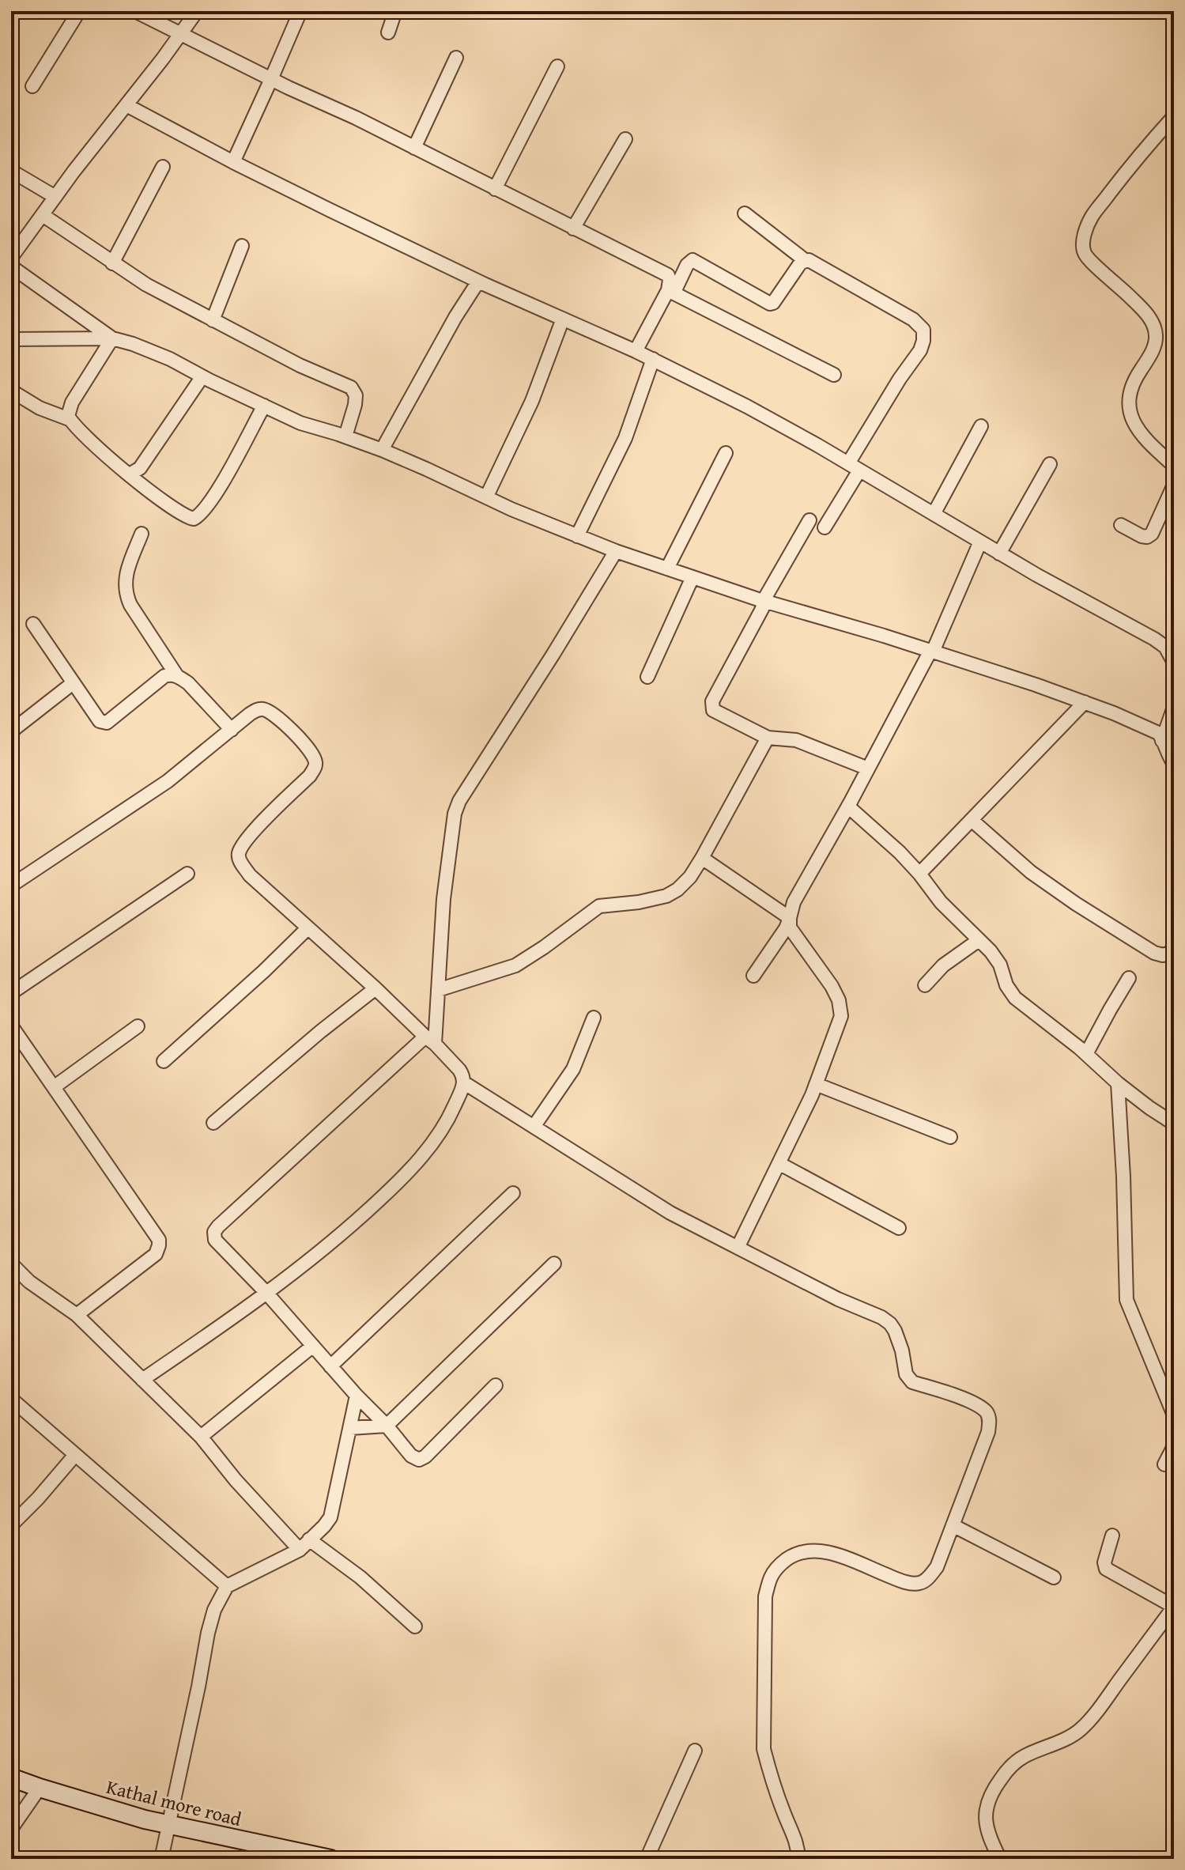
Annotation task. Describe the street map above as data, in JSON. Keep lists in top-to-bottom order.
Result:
{
  "streets": {
    "main road": ["Kathal more road"]
  }
}
